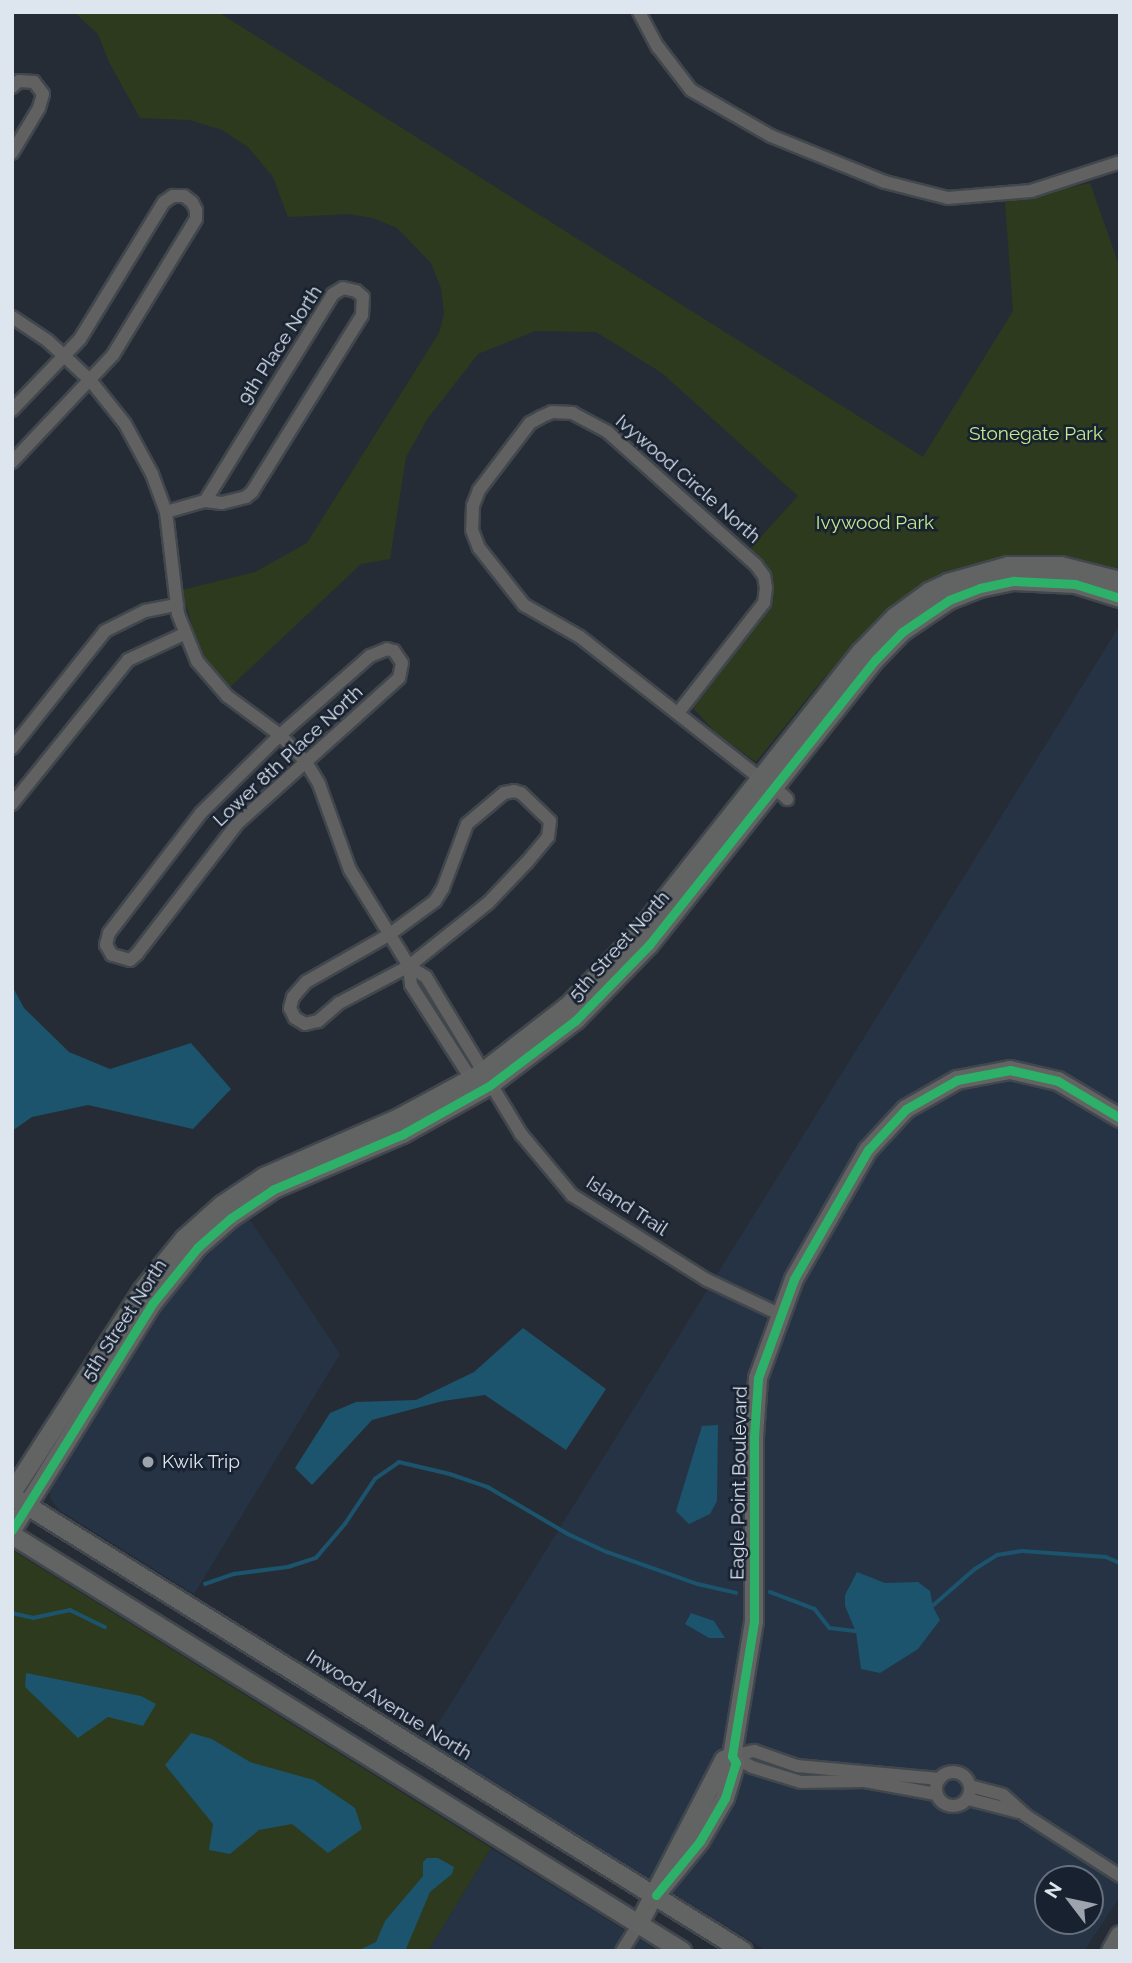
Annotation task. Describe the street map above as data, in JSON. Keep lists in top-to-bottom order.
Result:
{
  "streets": {
    "street": [
      "9th Place North",
      "Ivywood Circle North",
      "Lower 8th Place North",
      "5th Street North",
      "Island Trail",
      "Eagle Point Boulevard",
      "Inwood Avenue North"
    ]
  },
  "crossings": [
    ["9th Place North", "Island Trail"],
    ["Ivywood Circle North", "5th Street North"],
    ["Lower 8th Place North", "Island Trail"],
    ["5th Street North", "Island Trail"],
    ["5th Street North", "Inwood Avenue North"],
    ["Island Trail", "Eagle Point Boulevard"],
    ["Eagle Point Boulevard", "Inwood Avenue North"]
  ],
  "parks": ["Stonegate Park", "Ivywood Park"],
  "places": ["Kwik Trip"],
  "north": "top left"
}
